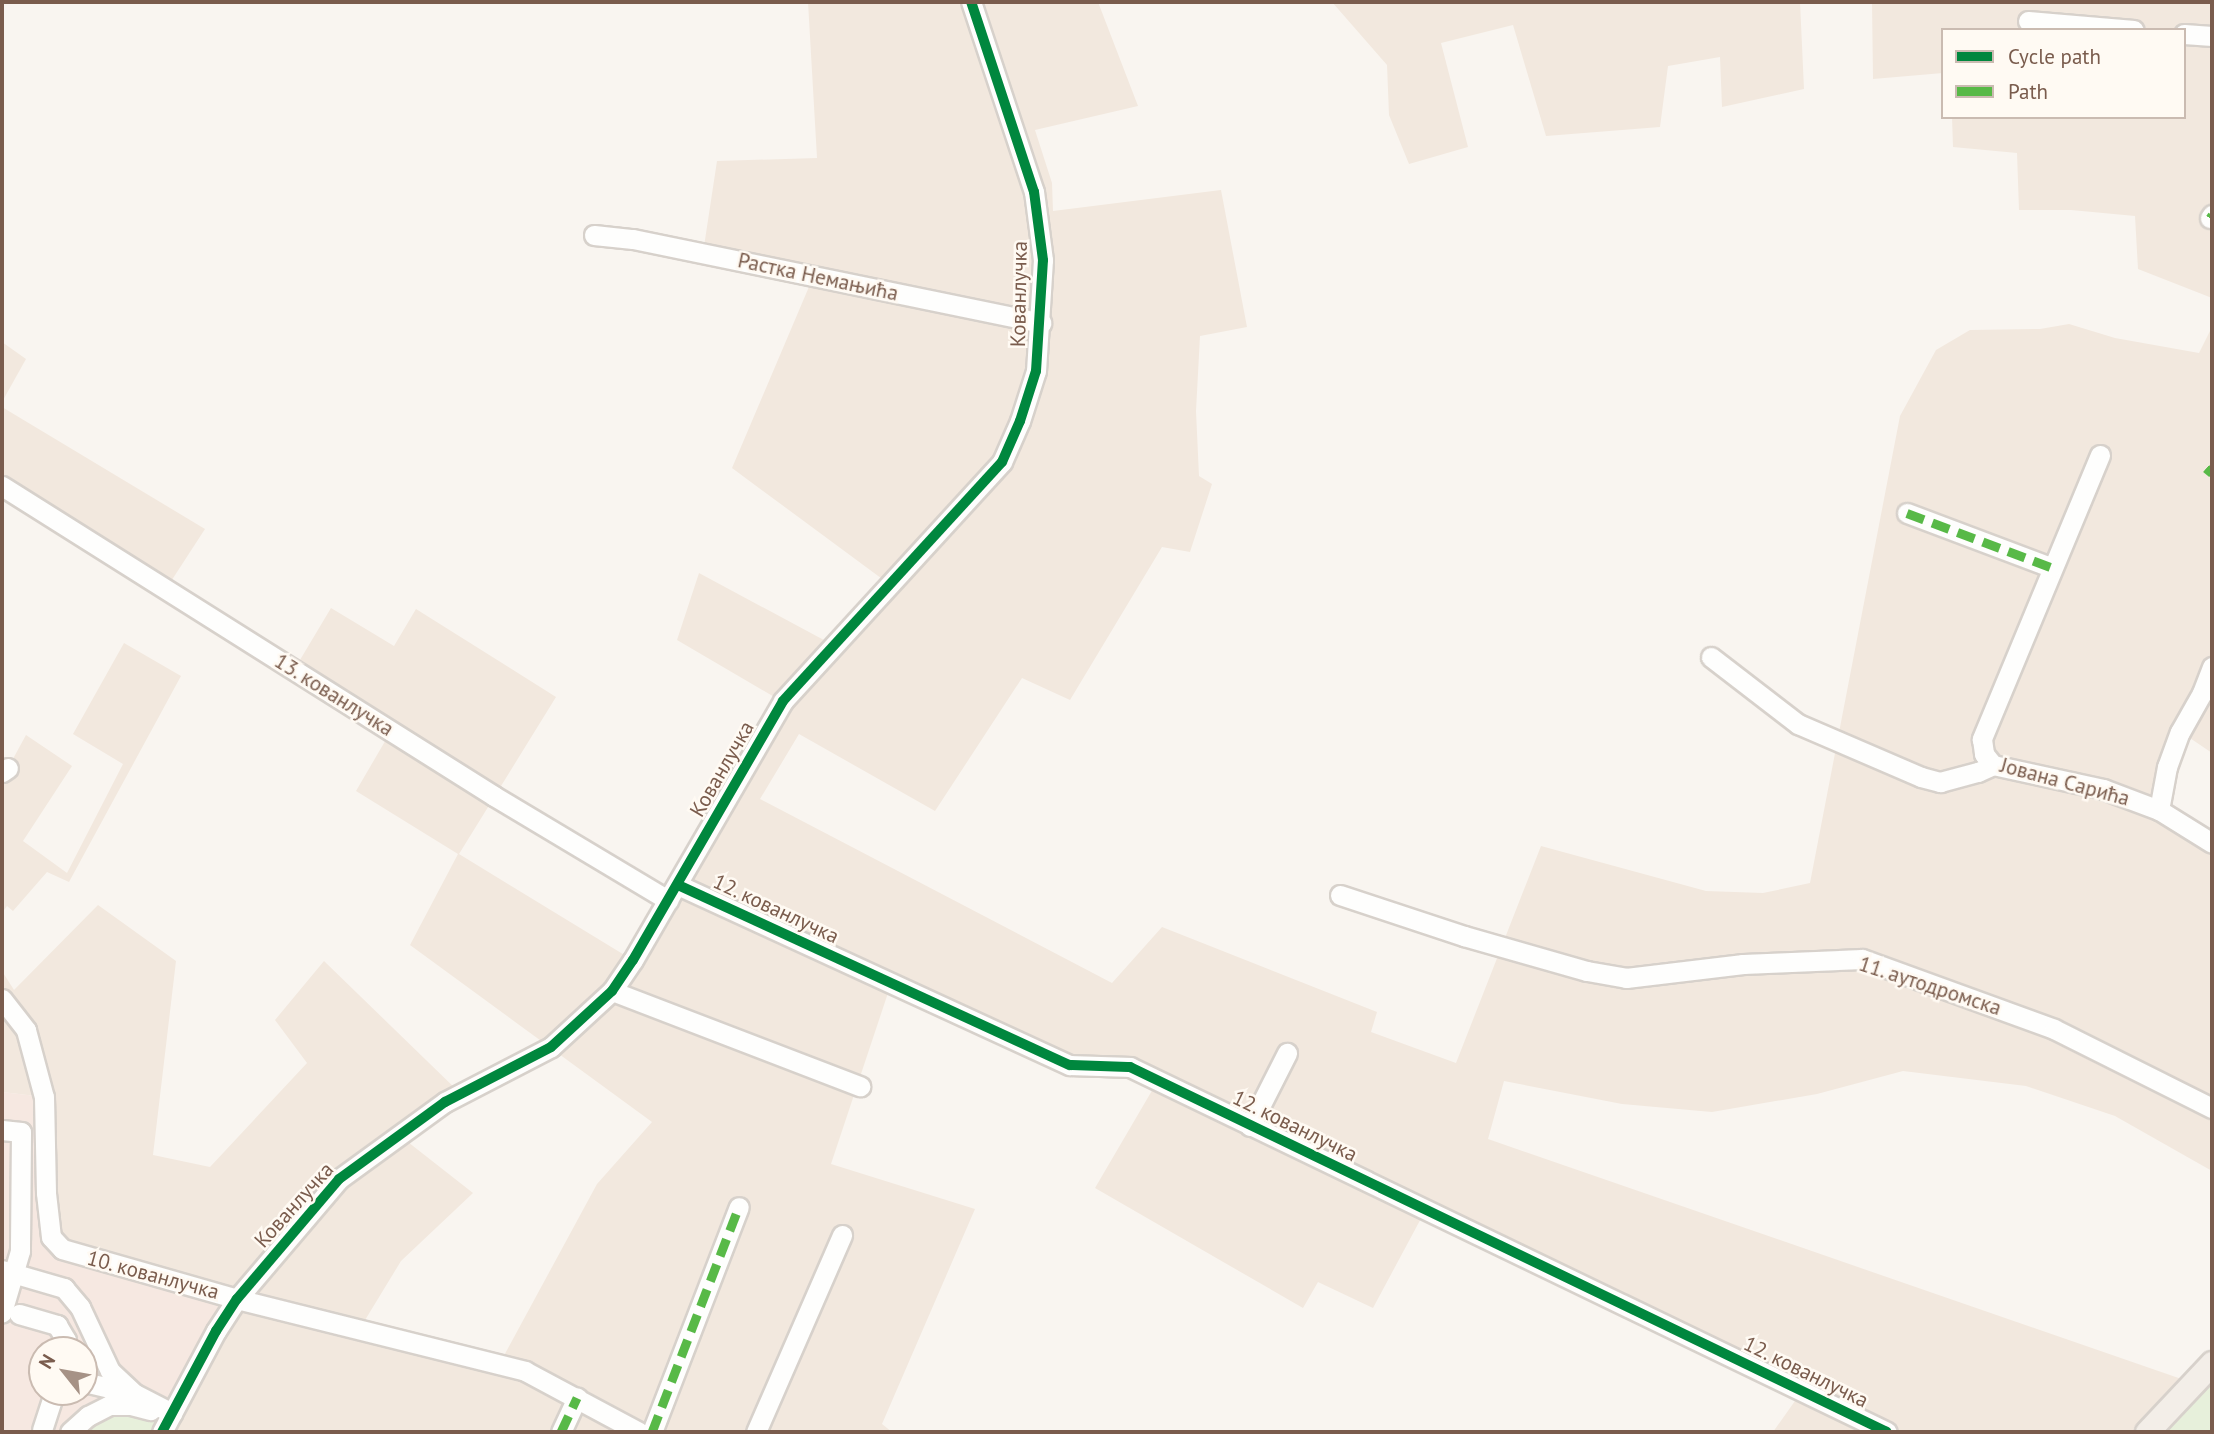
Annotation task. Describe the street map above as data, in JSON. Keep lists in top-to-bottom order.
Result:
{
  "streets": {
    "street": [
      "Растка Немањића",
      "Кованлучка",
      "13. кованлучка",
      "Јована Сарића",
      "12. кованлучка",
      "11. аутодромска",
      "10. кованлучка"
    ]
  },
  "crossings": [
    ["Растка Немањића", "Кованлучка"],
    ["Кованлучка", "13. кованлучка"],
    ["Кованлучка", "12. кованлучка"],
    ["Кованлучка", "10. кованлучка"],
    ["13. кованлучка", "12. кованлучка"]
  ],
  "legend": ["Cycle path", "Path"],
  "north": "top left"
}
